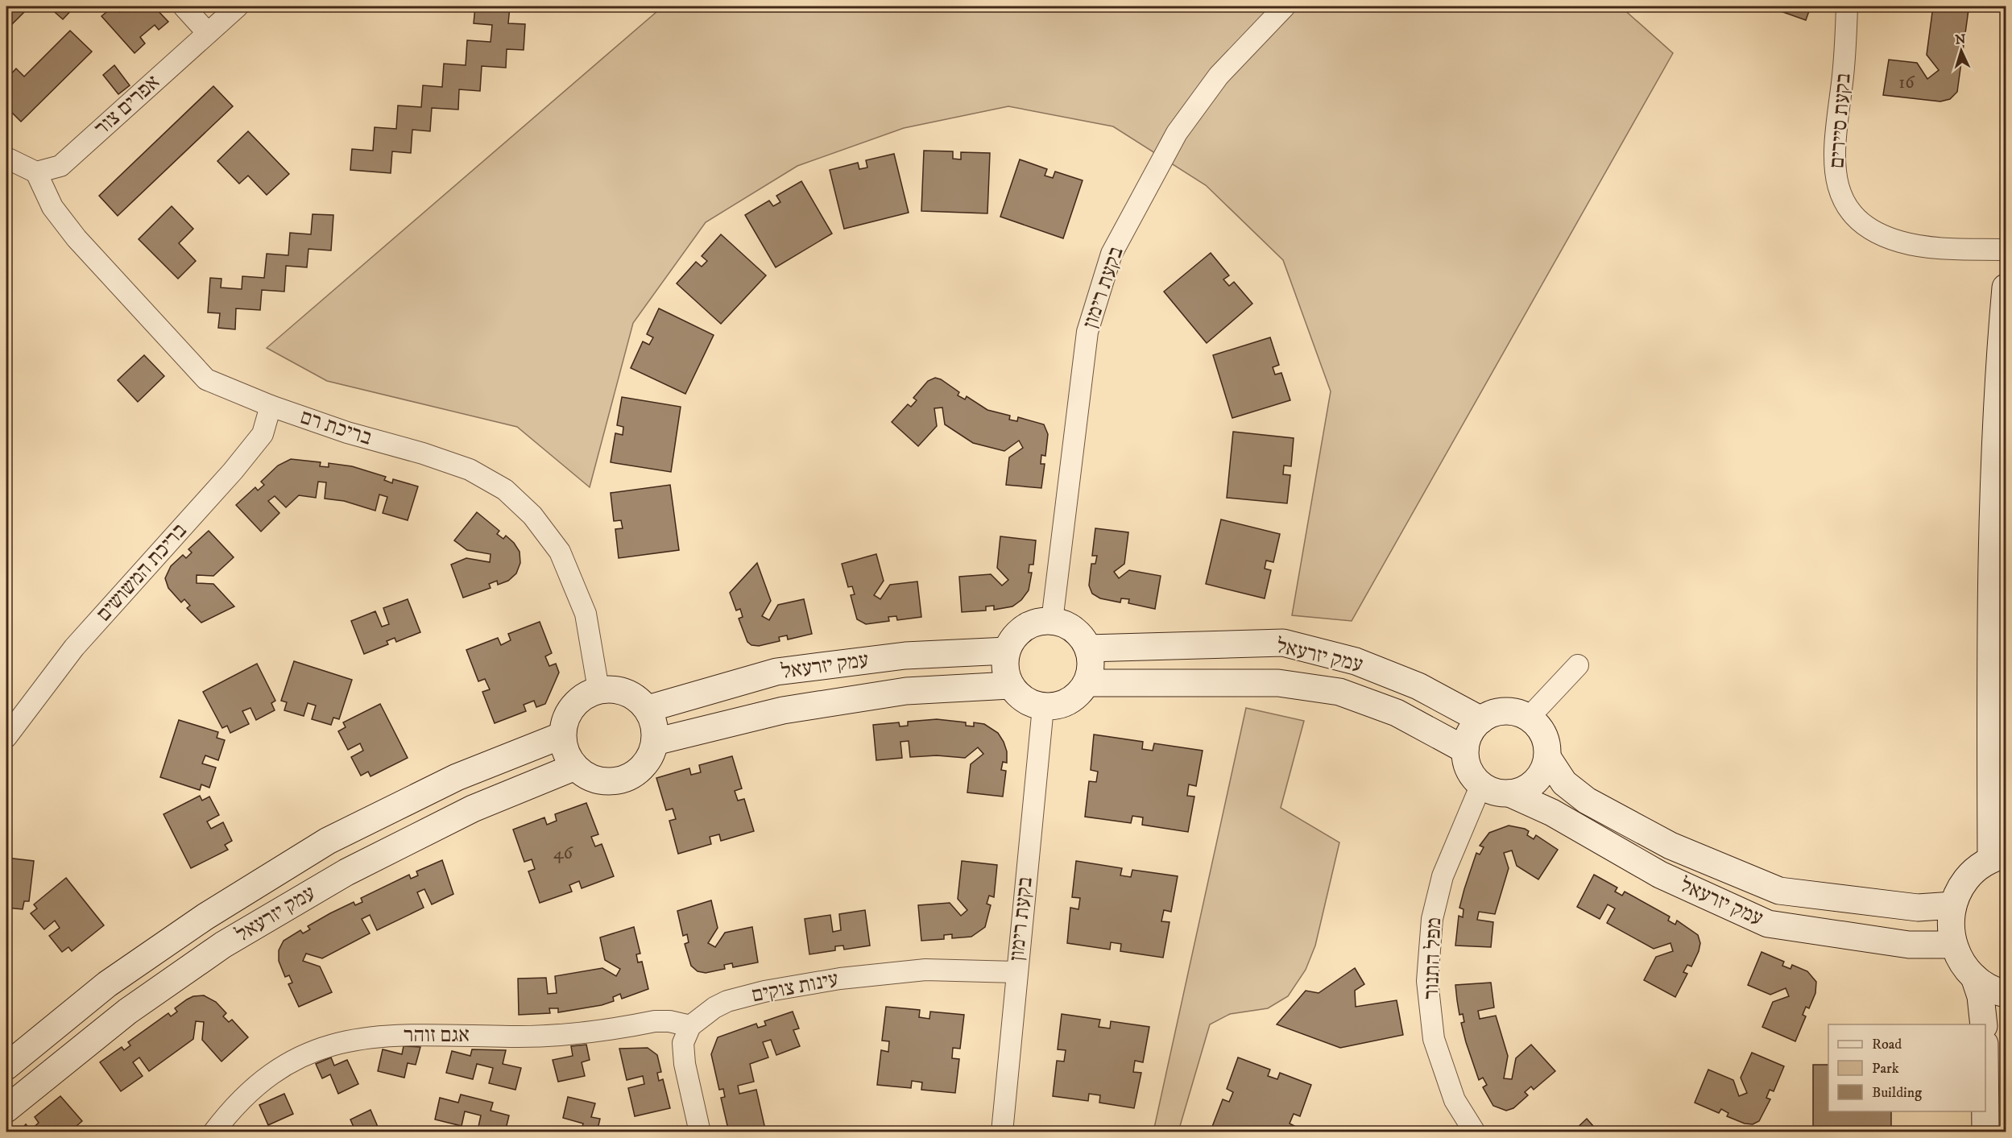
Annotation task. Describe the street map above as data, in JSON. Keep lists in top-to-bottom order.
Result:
{
  "streets": {
    "main road": ["עמק יזרעאל"],
    "street": [
      "אפרים צור",
      "בקעת סיירים",
      "בקעת רימון",
      "בריכת רם",
      "בריכת המשושים",
      "מפל התנור",
      "עינות צוקים",
      "אגם זוהר"
    ]
  },
  "crossings": [
    ["אפרים צור", "בריכת רם"],
    ["בקעת רימון", "עמק יזרעאל"],
    ["בקעת רימון", "עינות צוקים"],
    ["בריכת רם", "בריכת המשושים"],
    ["בריכת רם", "עמק יזרעאל"],
    ["עמק יזרעאל", "מפל התנור"],
    ["עינות צוקים", "אגם זוהר"]
  ],
  "house_numbers": ["16", "46"],
  "legend": ["Road", "Park", "Building"],
  "north": "top"
}
